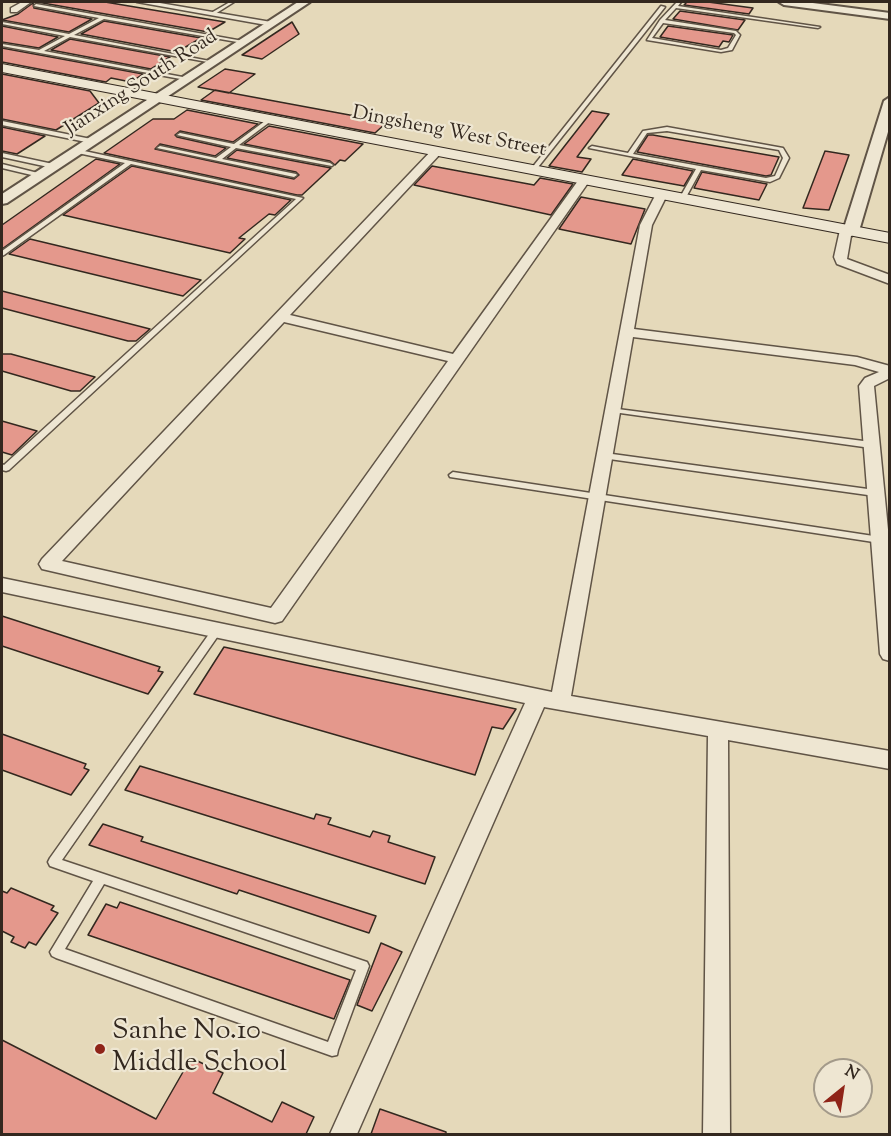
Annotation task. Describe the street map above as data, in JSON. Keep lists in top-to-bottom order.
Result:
{
  "streets": {
    "main road": ["Dingsheng West Street"],
    "street": ["Jianxing South Road"]
  },
  "crossings": [
    ["Jianxing South Road", "Dingsheng West Street"]
  ],
  "places": ["Sanhe No.10 Middle School"],
  "north": "top right"
}
